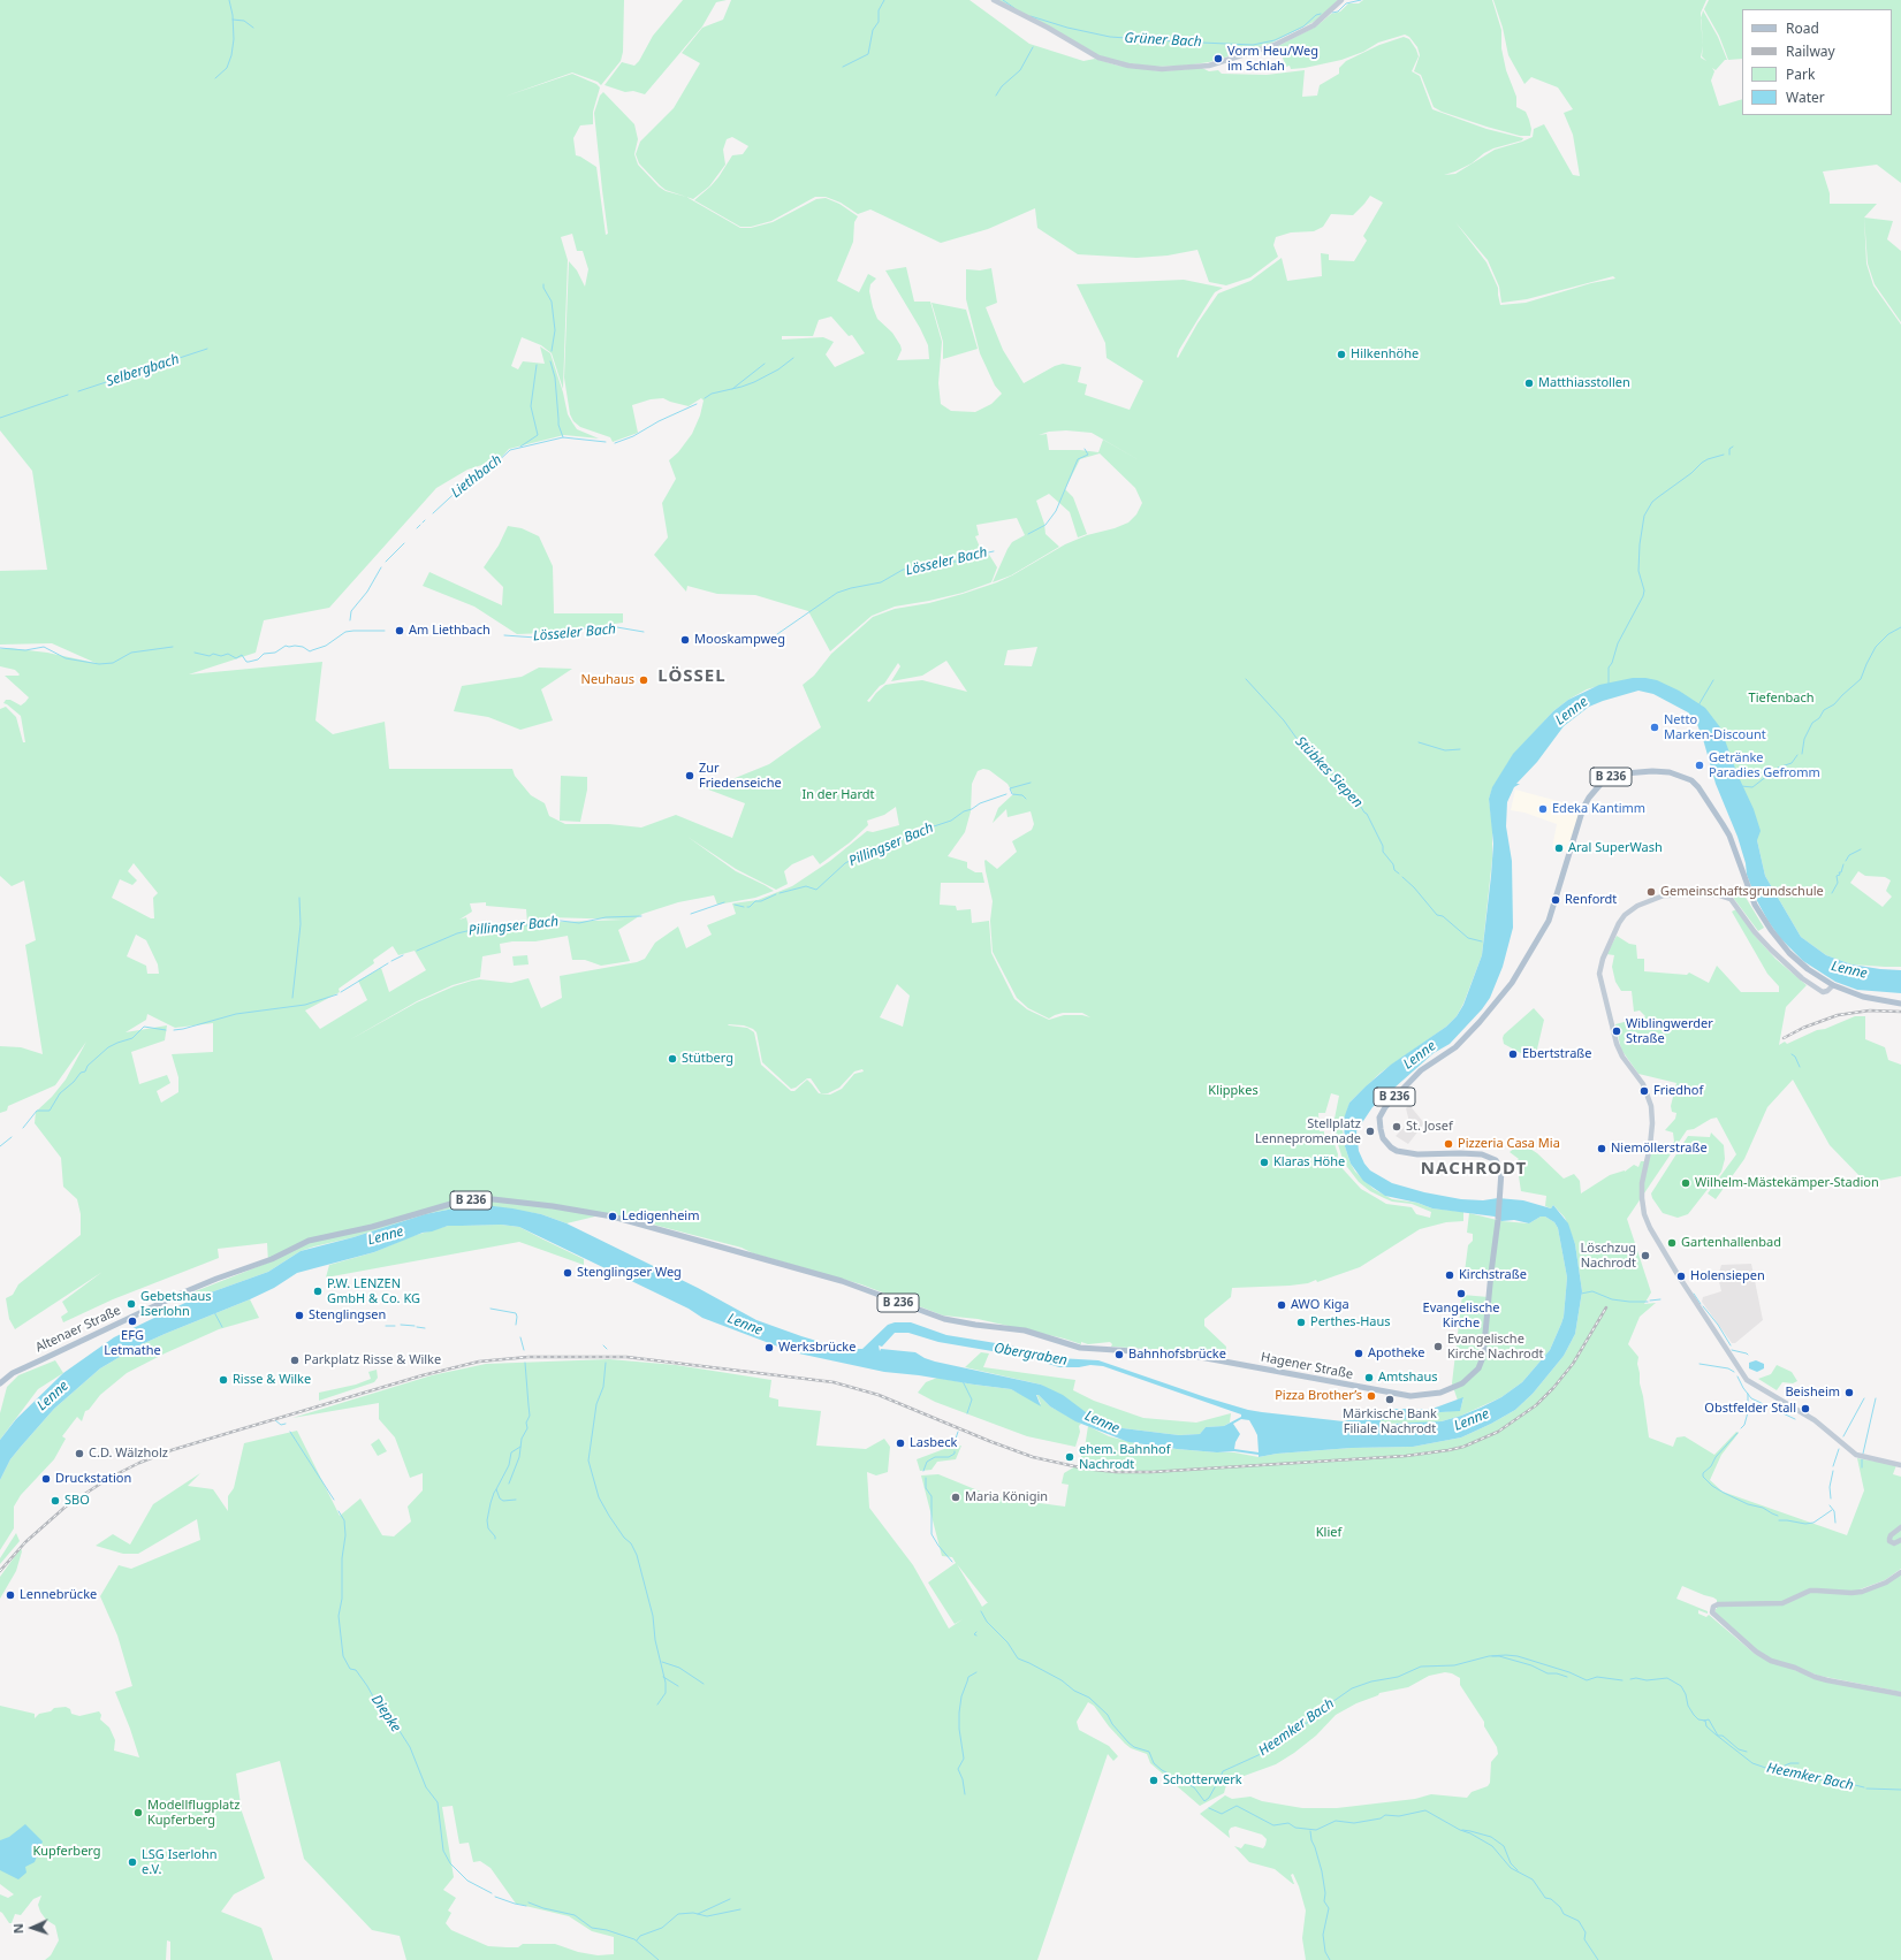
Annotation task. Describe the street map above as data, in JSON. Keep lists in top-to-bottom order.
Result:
{
  "streets": {
    "main road": ["B 236", "Altenaer Straße", "Hagener Straße"]
  },
  "crossings": [
    ["B 236", "Hagener Straße"],
    ["Altenaer Straße", "Hagener Straße"]
  ],
  "districts": ["LÖSSEL", "NACHRODT"],
  "water": [
    "Grüner Bach",
    "Selbergbach",
    "Liethbach",
    "Lösseler Bach",
    "Lenne",
    "Stübkes Siepen",
    "Pillingser Bach",
    "Obergraben",
    "Diepke",
    "Heemker Bach"
  ],
  "parks": [
    "Tiefenbach",
    "In der Hardt",
    "Klippkes",
    "Klief",
    "Kupferberg"
  ],
  "places": [
    "Vorm Heu/Weg im Schlah",
    "Hilkenhöhe",
    "Matthiasstollen",
    "Am Liethbach",
    "Mooskampweg",
    "Neuhaus",
    "Netto Marken-Discount",
    "Getränke Paradies Gefromm",
    "Zur Friedenseiche",
    "Edeka Kantimm",
    "Aral SuperWash",
    "Gemeinschaftsgrundschule",
    "Renfordt",
    "Wiblingwerder Straße",
    "Ebertstraße",
    "Stütberg",
    "Friedhof",
    "St. Josef",
    "Stellplatz Lennepromenade",
    "Pizzeria Casa Mia",
    "Niemöllerstraße",
    "Klaras Höhe",
    "Wilhelm-Mästekämper-Stadion",
    "Ledigenheim",
    "Gartenhallenbad",
    "Löschzug Nachrodt",
    "Stenglingser Weg",
    "Kirchstraße",
    "Holensiepen",
    "P.W. LENZEN GmbH & Co. KG",
    "Evangelische Kirche",
    "Gebetshaus Iserlohn",
    "AWO Kiga",
    "Stenglingsen",
    "EFG Letmathe",
    "Perthes-Haus",
    "Evangelische Kirche Nachrodt",
    "Werksbrücke",
    "Apotheke",
    "Bahnhofsbrücke",
    "Parkplatz Risse & Wilke",
    "Amtshaus",
    "Risse & Wilke",
    "Beisheim",
    "Pizza Brother’s",
    "Märkische Bank Filiale Nachrodt",
    "Obstfelder Stall",
    "Lasbeck",
    "C.D. Wälzholz",
    "ehem. Bahnhof Nachrodt",
    "Druckstation",
    "Maria Königin",
    "SBO",
    "Lennebrücke",
    "Schotterwerk",
    "Modellflugplatz Kupferberg",
    "LSG Iserlohn e.V."
  ],
  "legend": [
    "Road",
    "Railway",
    "Park",
    "Water"
  ],
  "north": "left"
}
